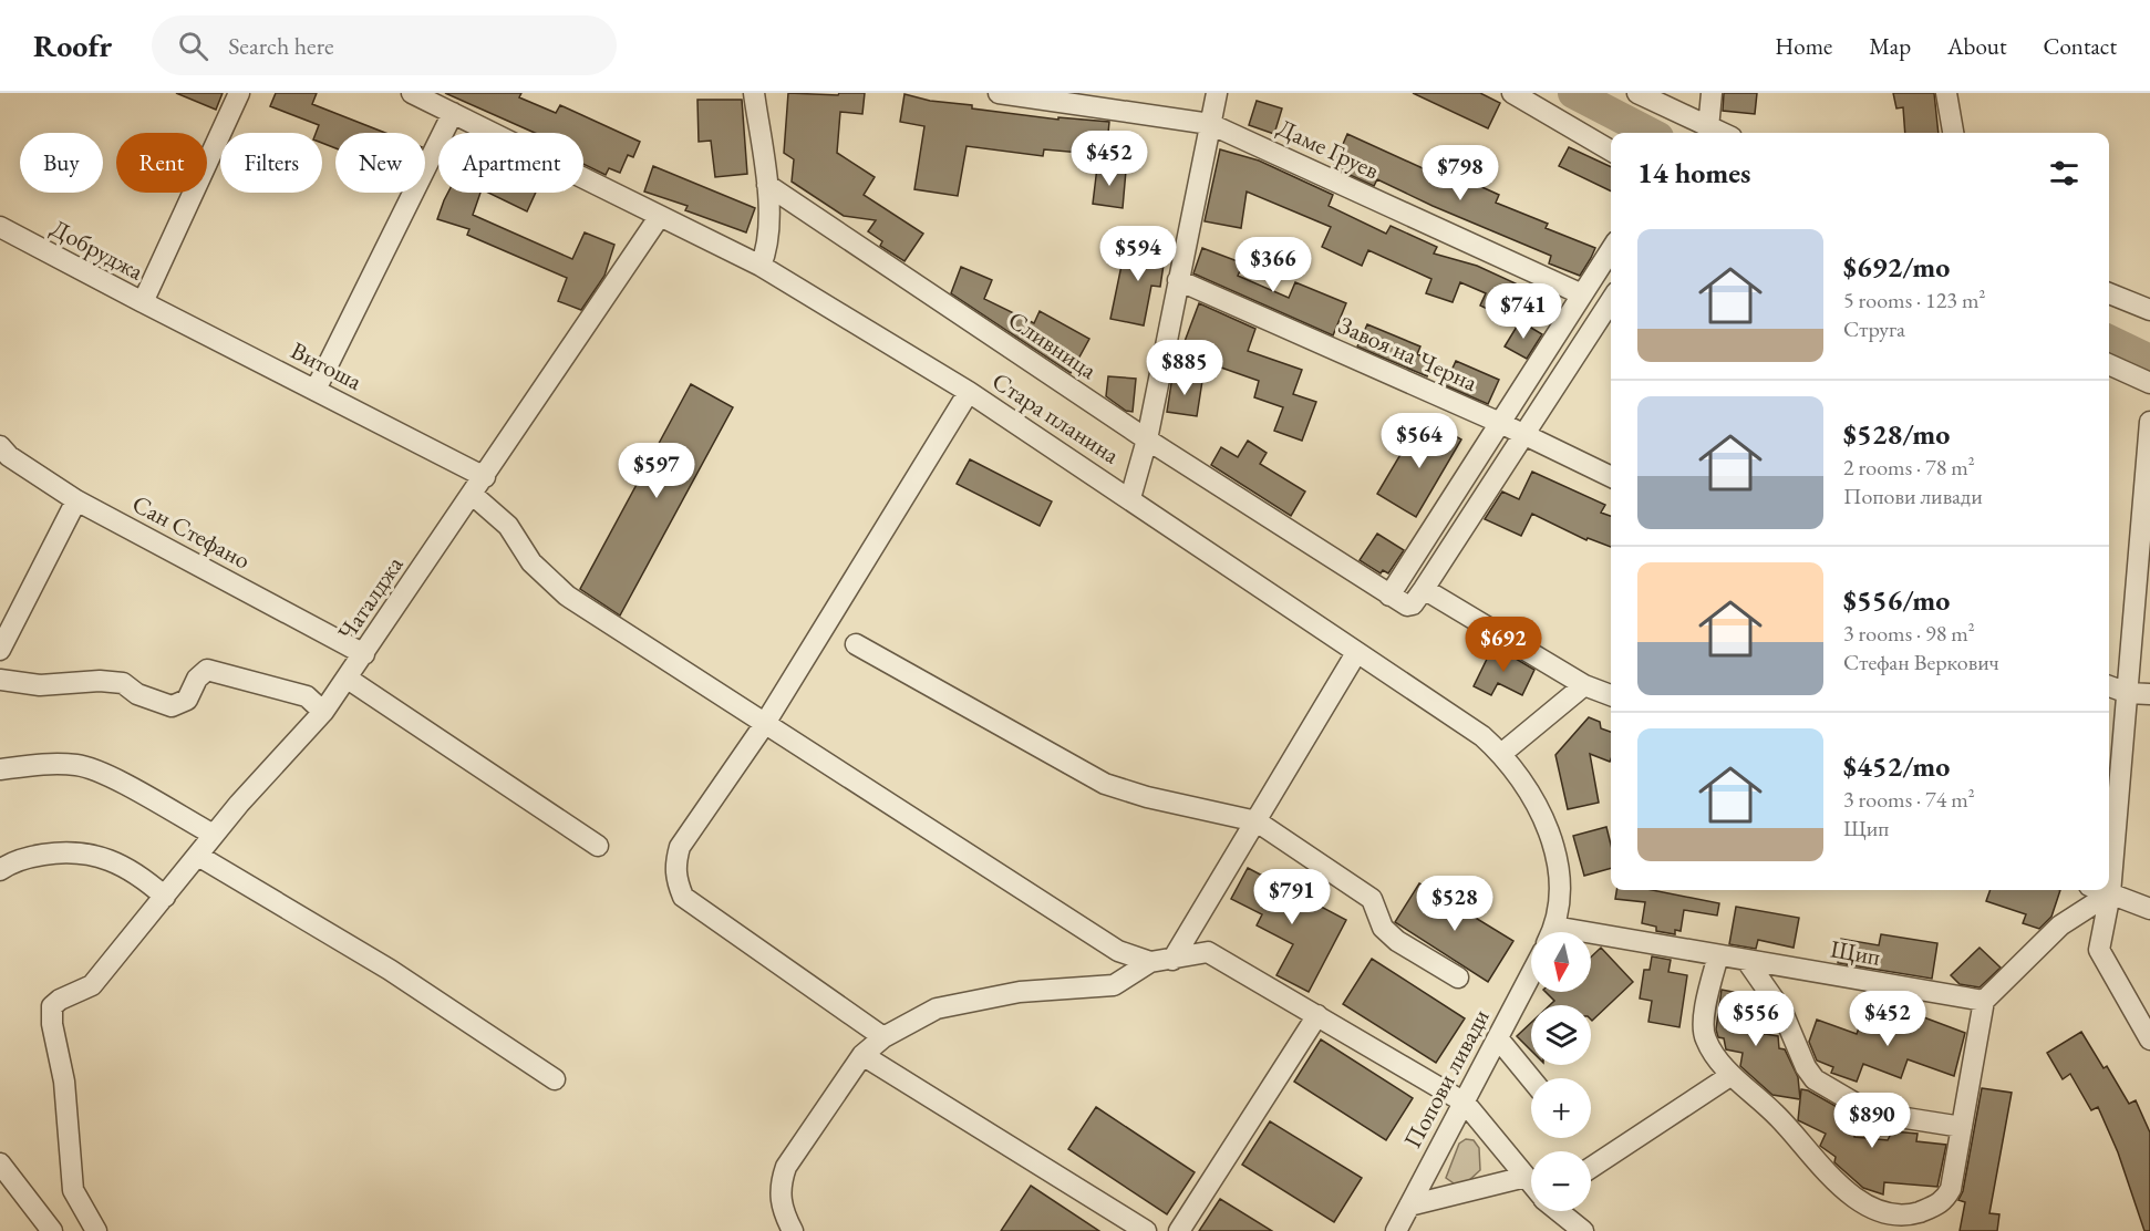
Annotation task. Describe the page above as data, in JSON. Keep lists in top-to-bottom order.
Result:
{
  "streets": {
    "street": [
      "Даме Груев",
      "Добруджа",
      "Сливница",
      "Завоя на Черна",
      "Витоша",
      "Стара планина",
      "Сан Стефано",
      "Чаталджа",
      "Щип",
      "Попови ливади"
    ]
  },
  "crossings": [
    ["Добруджа", "Витоша"],
    ["Витоша", "Чаталджа"],
    ["Стара планина", "Чаталджа"],
    ["Сан Стефано", "Чаталджа"]
  ],
  "north": "bottom",
  "page": {
    "header": "Roofr",
    "search": "Search here",
    "nav": [
      "Home",
      "Map",
      "About",
      "Contact"
    ],
    "price": [
      "$452",
      "$798",
      "$594",
      "$366",
      "$741",
      "$885",
      "$564",
      "$597",
      "$692",
      "$791",
      "$528",
      "$556",
      "$452",
      "$890"
    ],
    "chip": [
      "Buy",
      "Rent",
      "Filters",
      "New",
      "Apartment"
    ],
    "heading": "14 homes",
    "list": [
      {
        "name": "$692/mo",
        "note": "5 rooms · 123 m² · Струга"
      },
      {
        "name": "$528/mo",
        "note": "2 rooms · 78 m² · Попови ливади"
      },
      {
        "name": "$556/mo",
        "note": "3 rooms · 98 m² · Стефан Веркович"
      },
      {
        "name": "$452/mo",
        "note": "3 rooms · 74 m² · Щип"
      }
    ],
    "map_buttons": ["+", "−"]
  }
}
